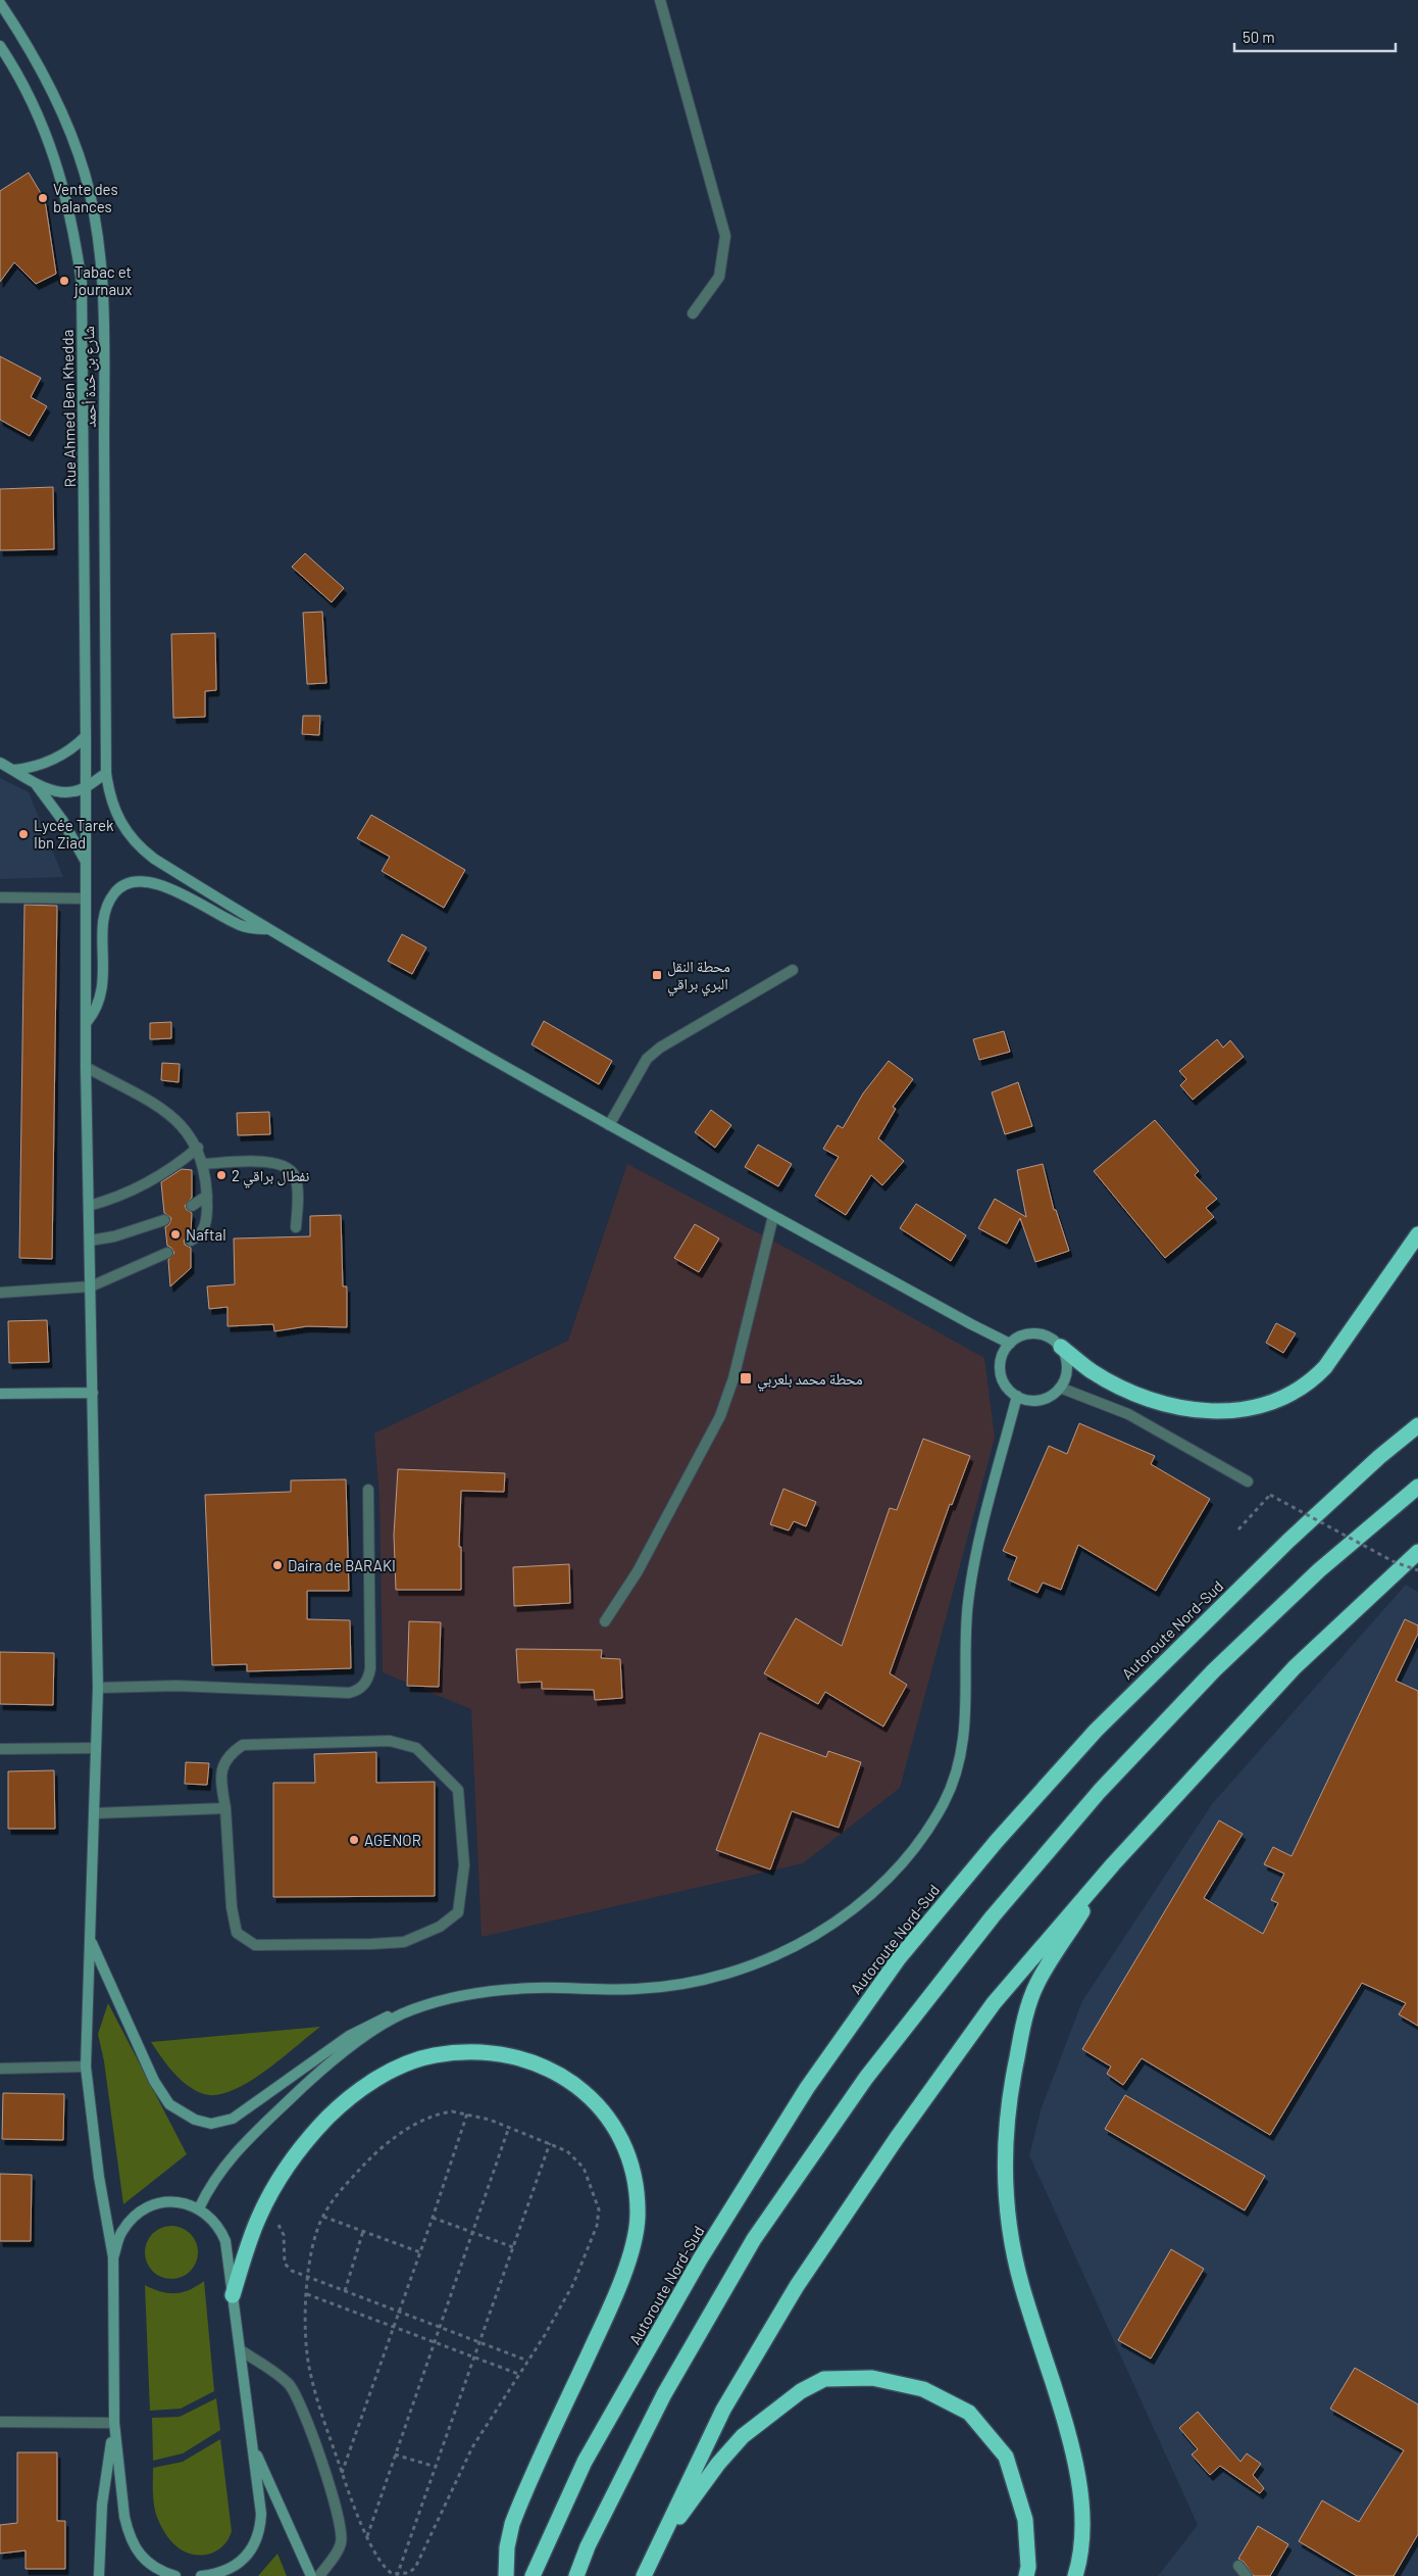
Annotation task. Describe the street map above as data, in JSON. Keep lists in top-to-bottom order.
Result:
{
  "streets": {
    "highway": ["Autoroute Nord-Sud"],
    "main road": ["شارع بن خدة أحمد", "Rue Ahmed Ben Khedda"]
  },
  "places": {
    "other": [
      "Vente des balances",
      "Tabac et journaux",
      "Lycée Tarek Ibn Ziad",
      "نفطال براقي 2",
      "Naftal",
      "Daira de BARAKI",
      "AGENOR"
    ],
    "transit": ["محطة النقل البري براقي", "محطة محمد بلعربي"]
  },
  "scale_bar": "50 m"
}
